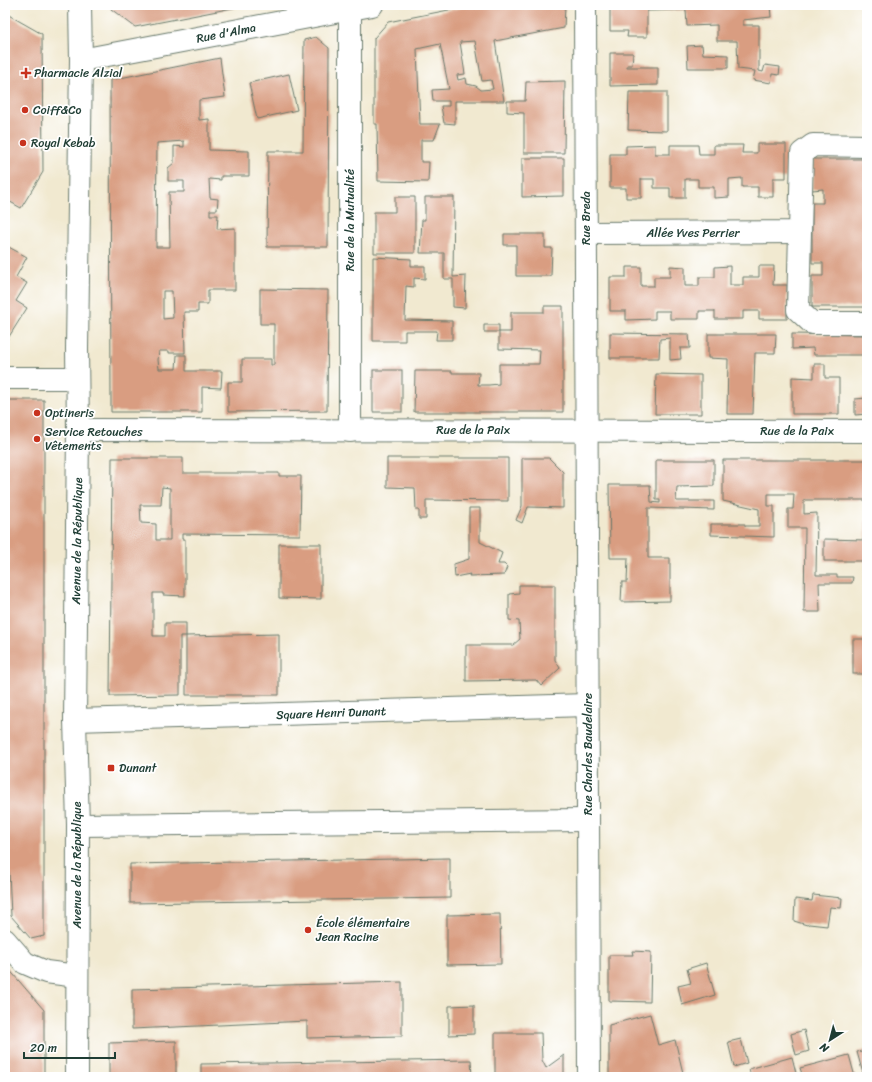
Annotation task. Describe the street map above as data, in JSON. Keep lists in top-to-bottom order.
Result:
{
  "streets": {
    "street": [
      "Rue d'Alma",
      "Rue Breda",
      "Rue de la Mutualité",
      "Allée Yves Perrier",
      "Rue de la Paix",
      "Avenue de la République",
      "Square Henri Dunant",
      "Rue Charles Baudelaire"
    ]
  },
  "crossings": [
    ["Rue d'Alma", "Rue de la Mutualité"],
    ["Rue d'Alma", "Avenue de la République"],
    ["Rue Breda", "Allée Yves Perrier"],
    ["Rue Breda", "Rue de la Paix"],
    ["Rue Breda", "Rue Charles Baudelaire"],
    ["Rue de la Mutualité", "Rue de la Paix"],
    ["Rue de la Paix", "Avenue de la République"],
    ["Rue de la Paix", "Rue Charles Baudelaire"],
    ["Avenue de la République", "Square Henri Dunant"],
    ["Square Henri Dunant", "Rue Charles Baudelaire"]
  ],
  "places": {
    "health": ["Pharmacie Alzial"],
    "other": [
      "Coiff&Co",
      "Royal Kebab",
      "Optineris",
      "Service Retouches Vêtements",
      "École élémentaire Jean Racine"
    ],
    "transit": ["Dunant"]
  },
  "scale_bar": "20 m",
  "north": "bottom left"
}
